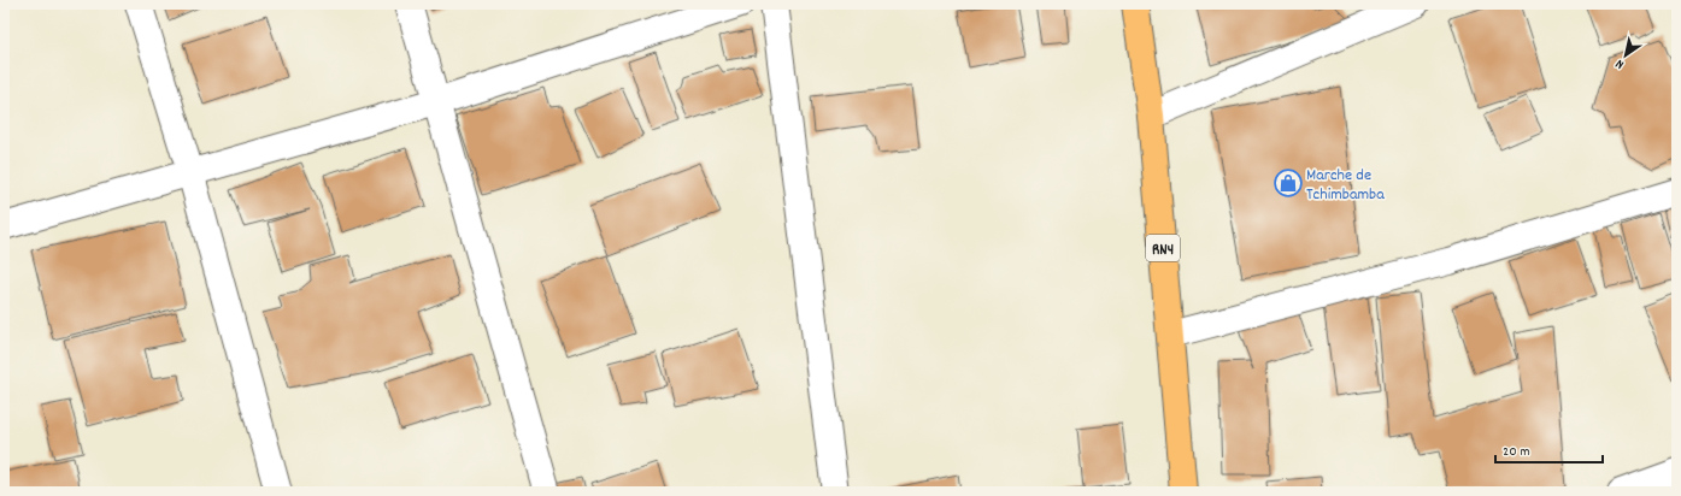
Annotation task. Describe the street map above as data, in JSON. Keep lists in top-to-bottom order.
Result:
{
  "streets": {
    "highway": ["RN4"]
  },
  "places": {
    "shop": ["Marche de Tchimbamba"]
  },
  "scale_bar": "20 m",
  "north": "bottom left"
}
